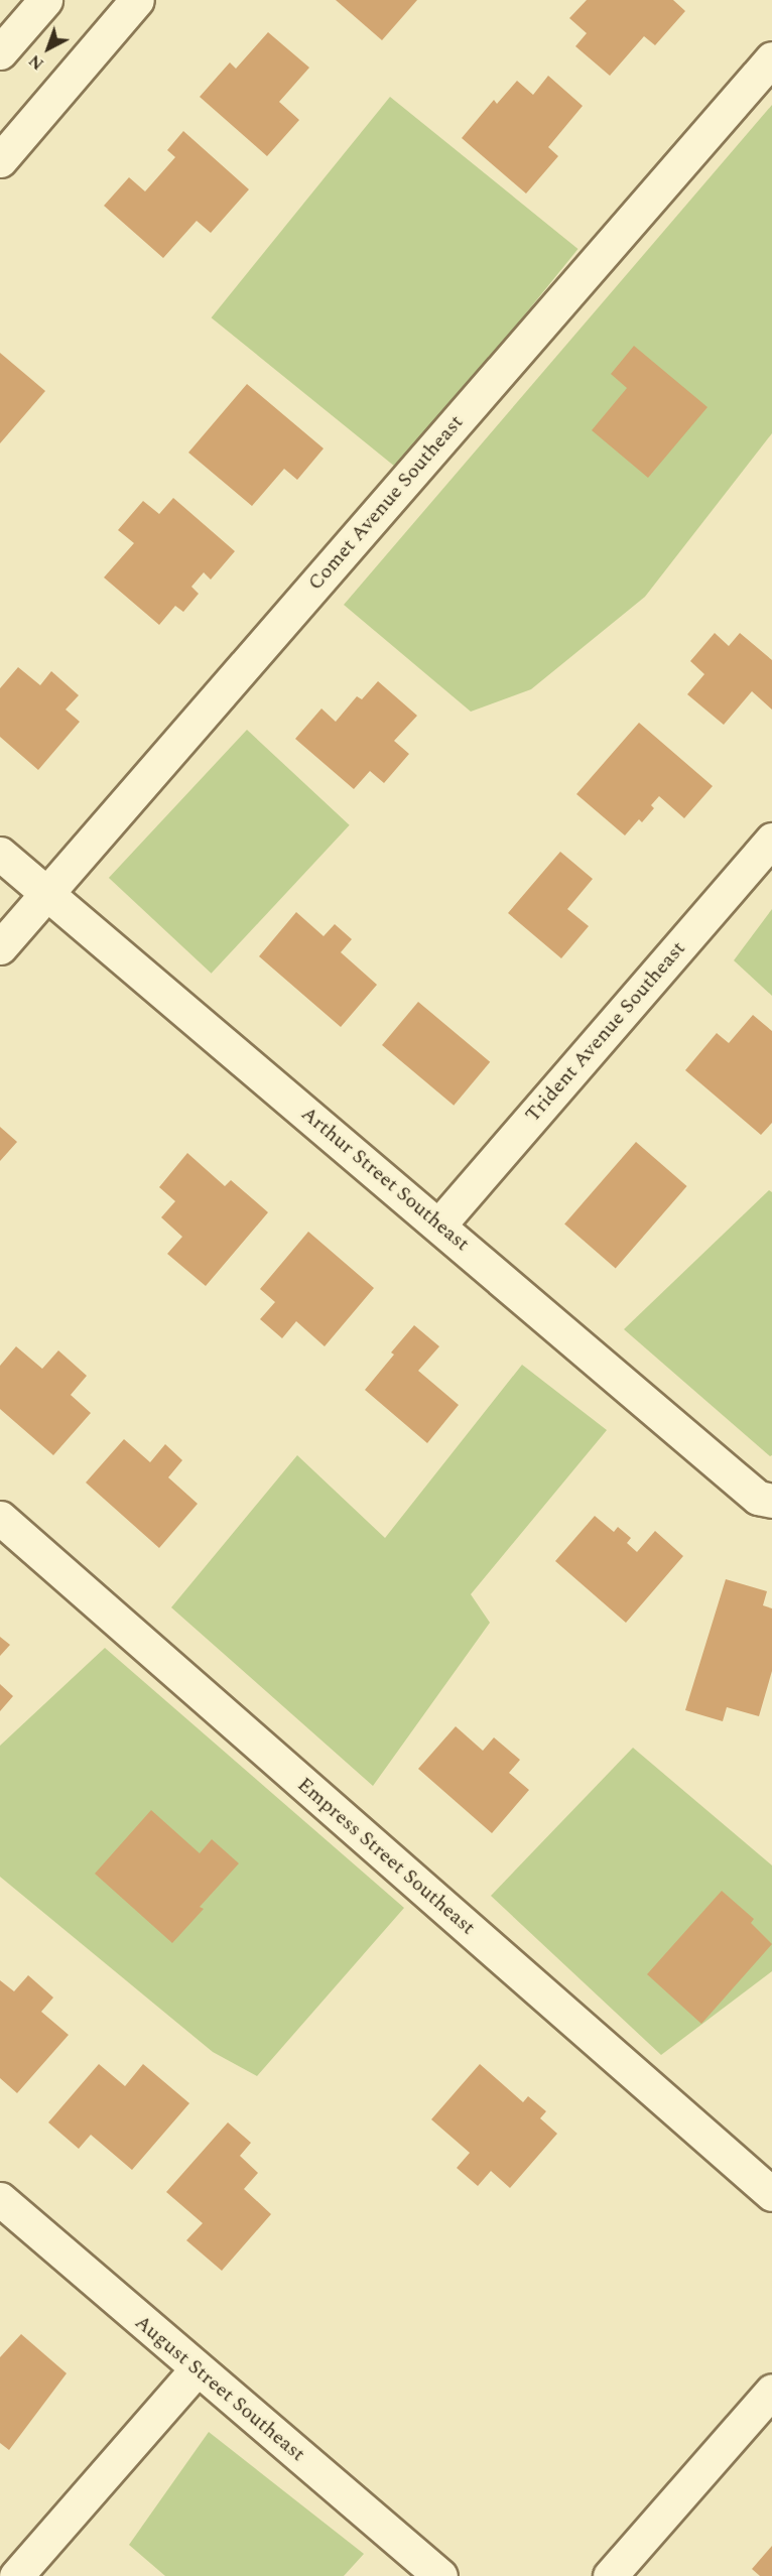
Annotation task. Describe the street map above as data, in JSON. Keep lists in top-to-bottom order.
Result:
{
  "streets": {
    "street": [
      "Comet Avenue Southeast",
      "Trident Avenue Southeast",
      "Arthur Street Southeast",
      "Empress Street Southeast",
      "August Street Southeast"
    ]
  },
  "crossings": [
    ["Comet Avenue Southeast", "Arthur Street Southeast"],
    ["Trident Avenue Southeast", "Arthur Street Southeast"]
  ],
  "north": "bottom left"
}
